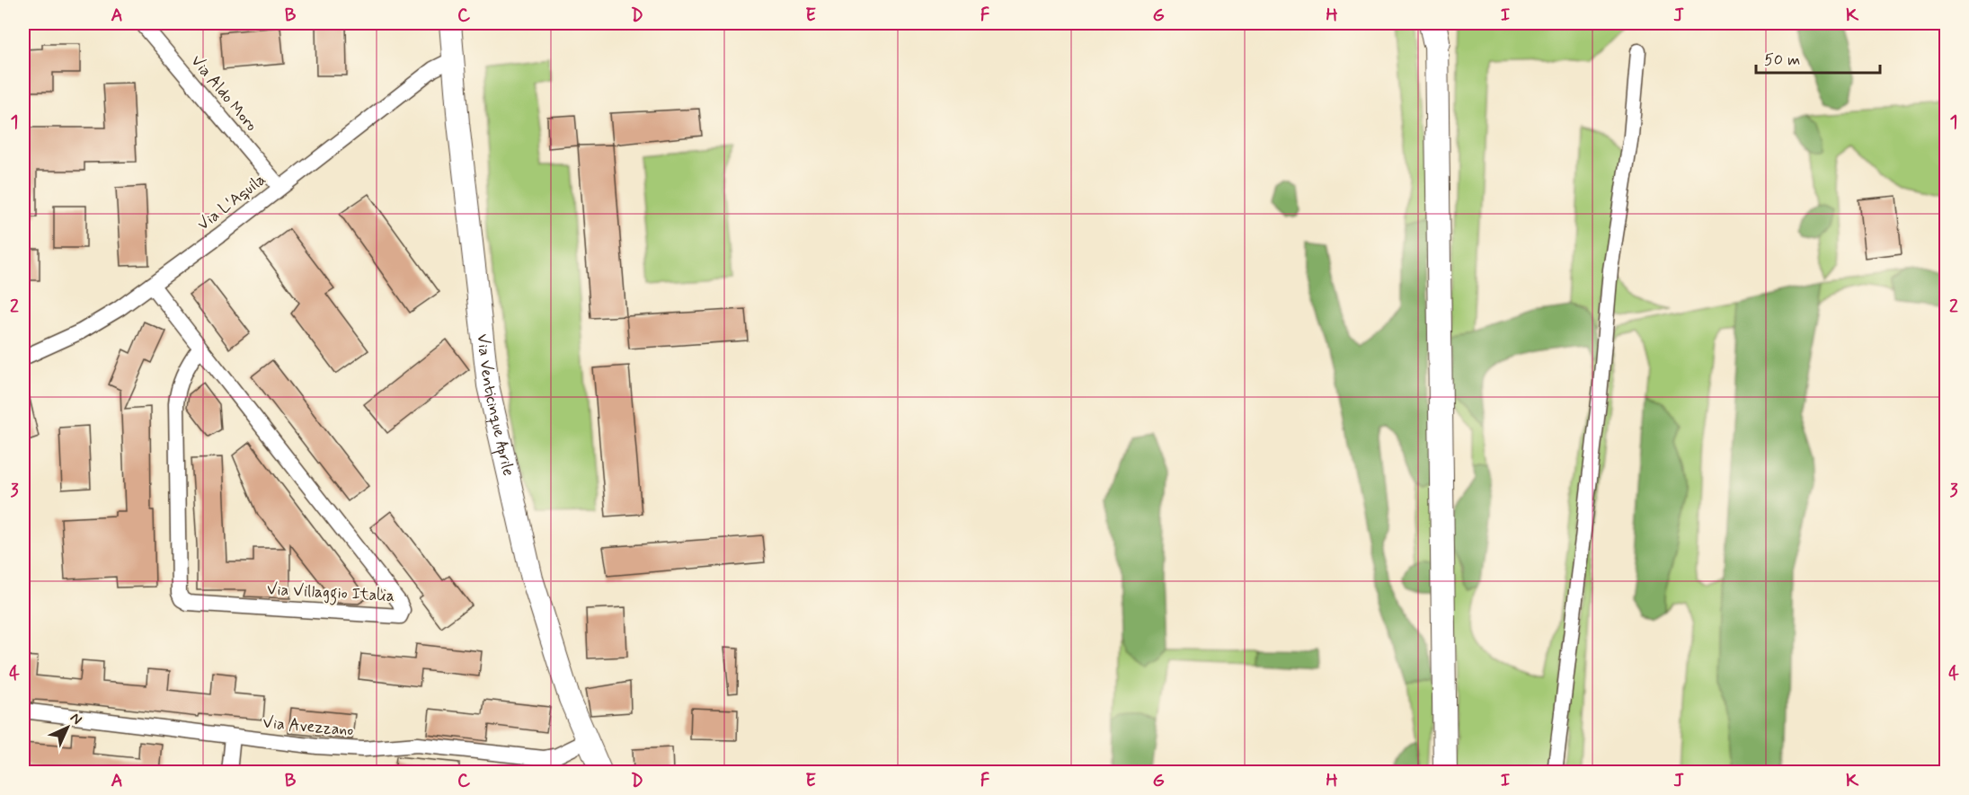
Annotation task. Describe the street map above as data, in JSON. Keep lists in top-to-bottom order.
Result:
{
  "streets": {
    "street": [
      "Via Aldo Moro",
      "Via L'Aquila",
      "Via Venticinque Aprile",
      "Via Villaggio Italia",
      "Via Avezzano"
    ]
  },
  "crossings": [
    ["Via Aldo Moro", "Via L'Aquila"],
    ["Via L'Aquila", "Via Venticinque Aprile"],
    ["Via L'Aquila", "Via Villaggio Italia"],
    ["Via Venticinque Aprile", "Via Avezzano"]
  ],
  "scale_bar": "50 m",
  "north": "top right",
  "grid": {
    "columns": [
      "A",
      "B",
      "C",
      "D",
      "E",
      "F",
      "G",
      "H",
      "I",
      "J",
      "K"
    ],
    "rows": [
      "1",
      "2",
      "3",
      "4"
    ]
  }
}
